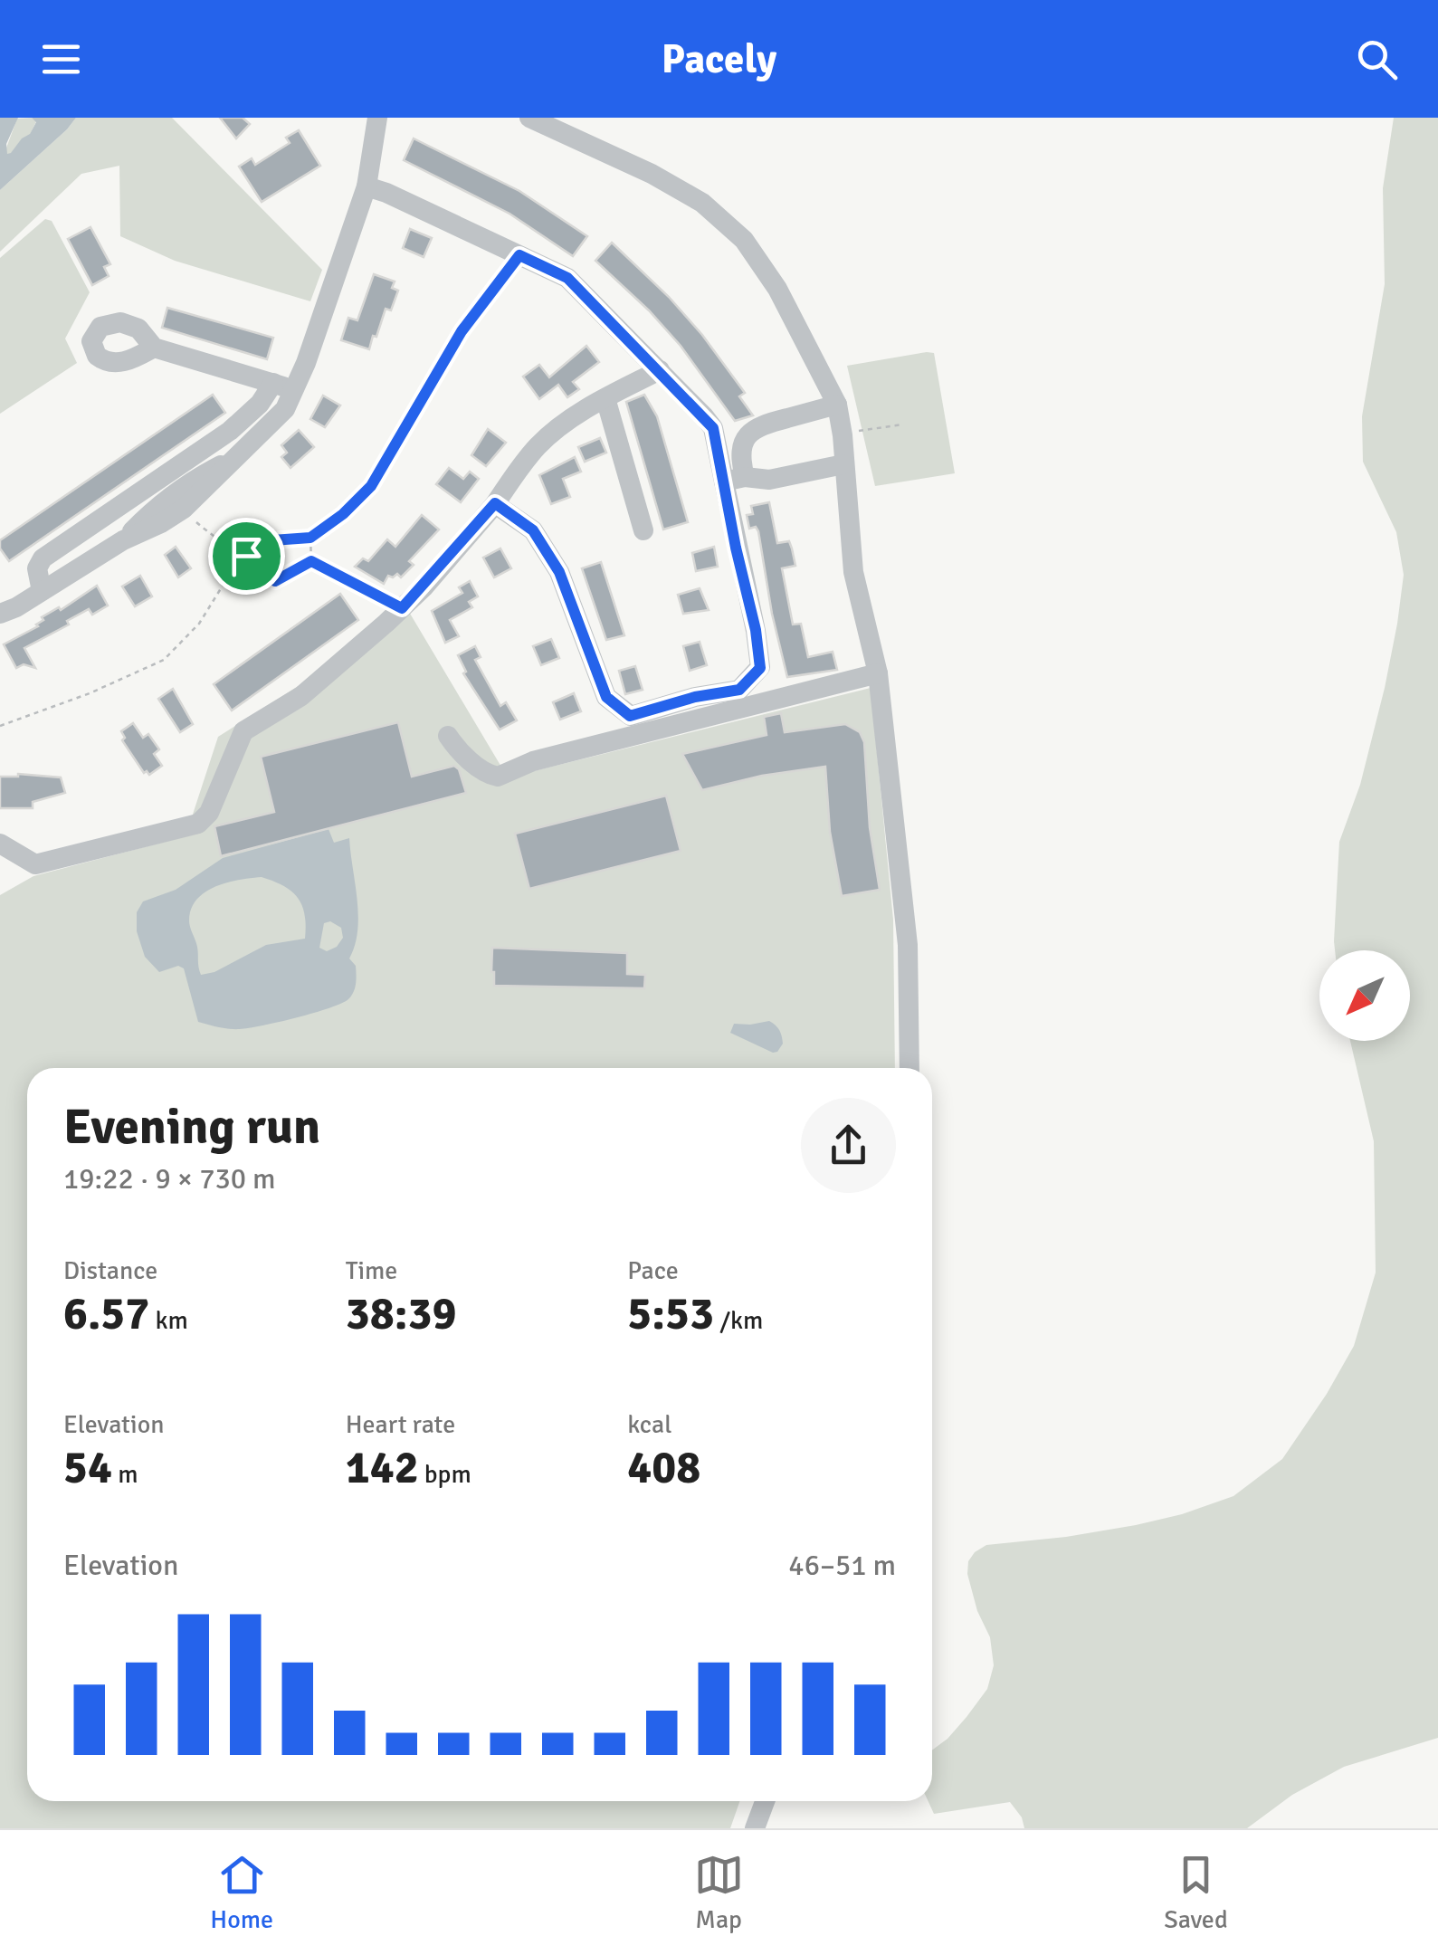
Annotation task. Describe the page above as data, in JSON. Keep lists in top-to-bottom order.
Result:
{
  "north": "bottom left",
  "page": {
    "header": "Pacely",
    "heading": ["Evening run", "19:22 · 9 × 730 m"],
    "stats": [
      ["Distance", "6.57 km"],
      ["Time", "38:39"],
      ["Pace", "5:53 /km"],
      ["Elevation", "54 m"],
      ["Heart rate", "142 bpm"],
      ["kcal", "408"]
    ],
    "chart": ["Elevation", "46–51 m"],
    "tabs": ["Home", "Map", "Saved"]
  }
}
